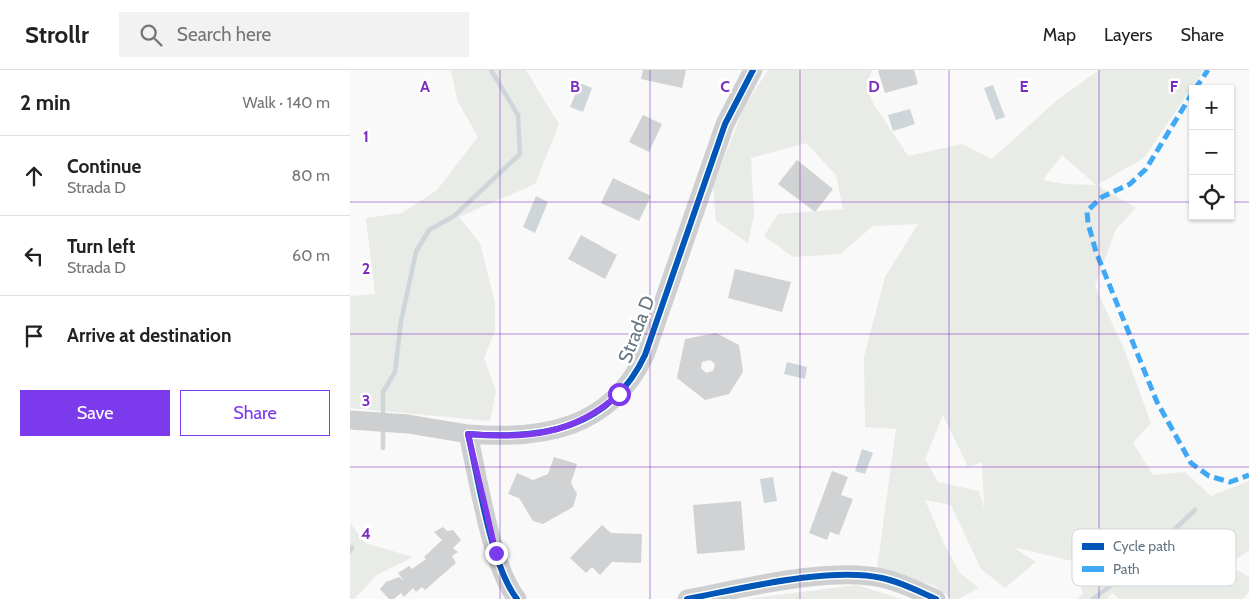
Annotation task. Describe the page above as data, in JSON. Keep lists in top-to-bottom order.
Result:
{
  "streets": {
    "street": ["Strada D"]
  },
  "legend": ["Cycle path", "Path"],
  "page": {
    "header": "Strollr",
    "search": "Search here",
    "nav": ["Map", "Layers", "Share"],
    "heading": ["2 min", "Walk · 140 m"],
    "map_buttons": ["+", "−"],
    "list": [
      ["Continue", "Strada D", "80 m"],
      ["Turn left", "Strada D", "60 m"],
      "Arrive at destination"
    ],
    "buttons": ["Save", "Share"]
  },
  "grid": {
    "columns": [
      "A",
      "B",
      "C",
      "D",
      "E",
      "F"
    ],
    "rows": [
      "1",
      "2",
      "3",
      "4"
    ]
  }
}
